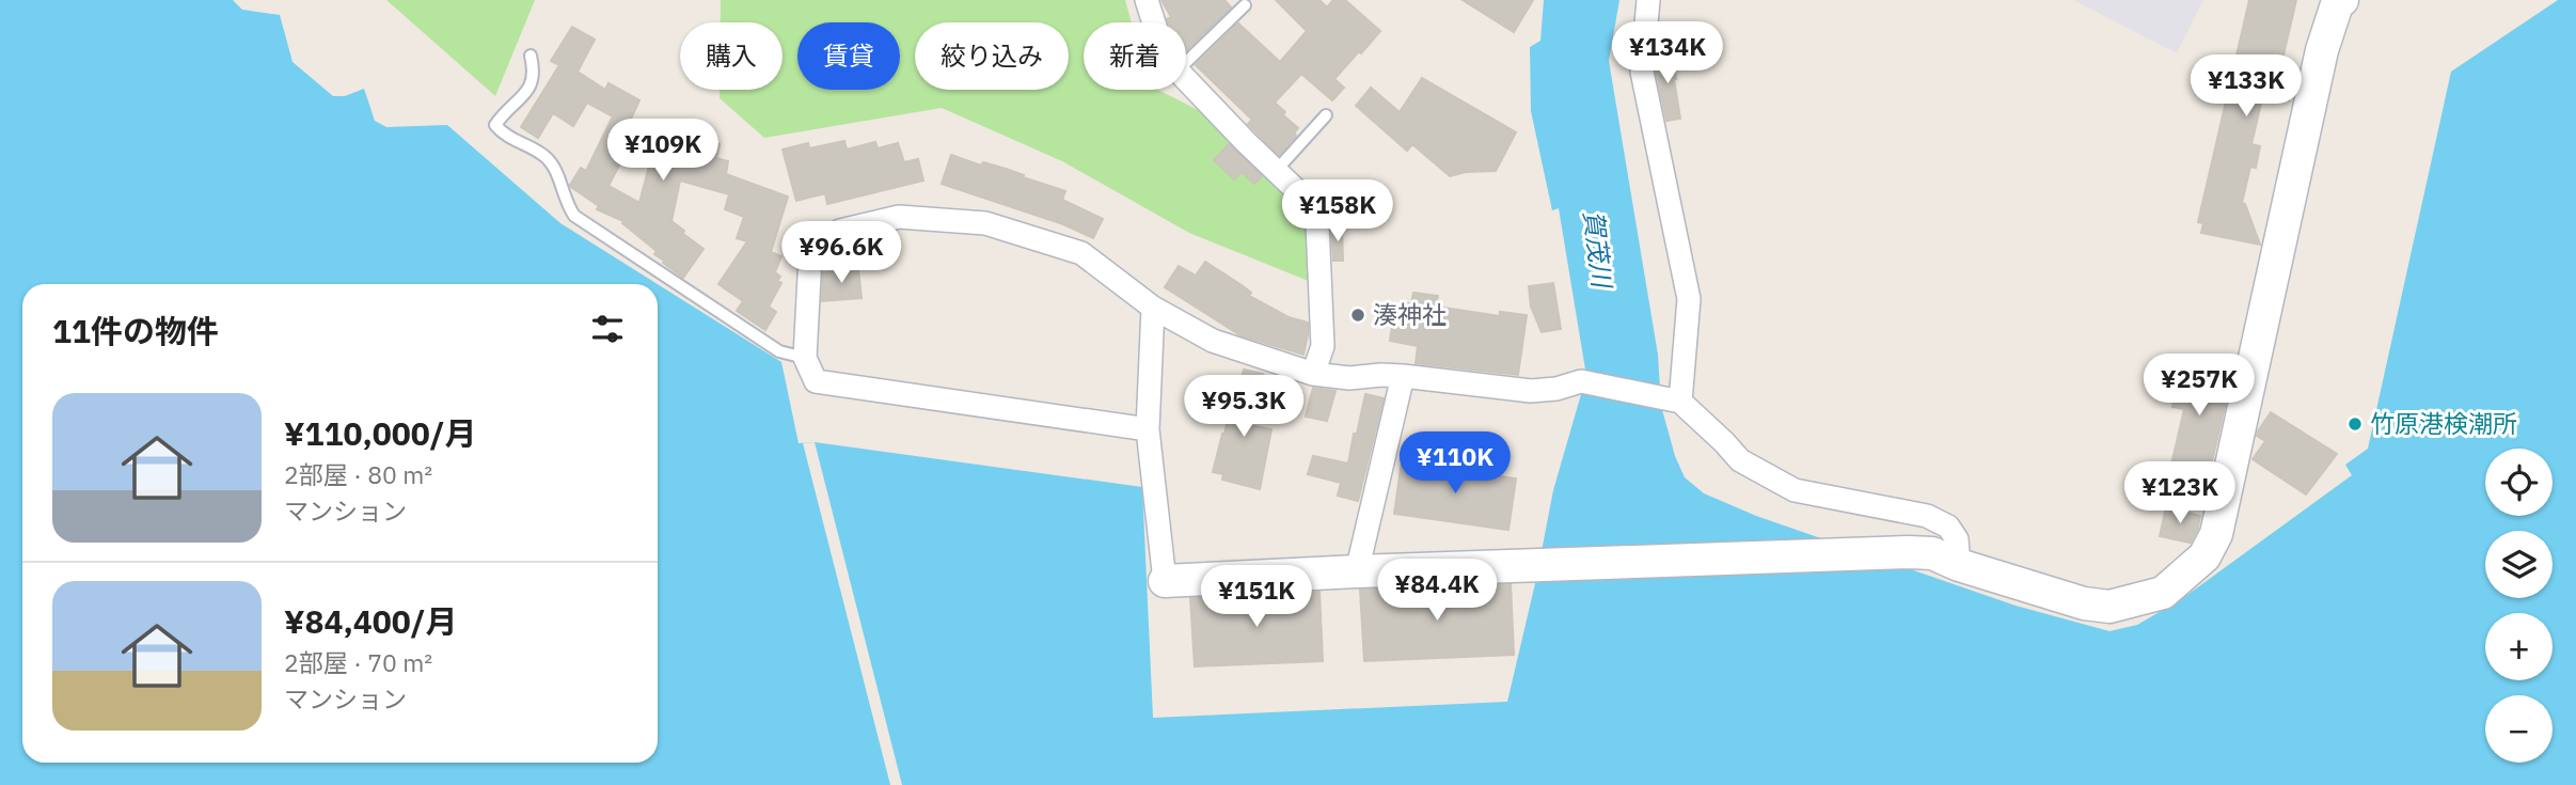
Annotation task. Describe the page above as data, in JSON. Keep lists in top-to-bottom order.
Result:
{
  "water": ["賀茂川"],
  "places": ["湊神社", "竹原港検潮所"],
  "page": {
    "price": [
      "¥134K",
      "¥133K",
      "¥109K",
      "¥158K",
      "¥96.6K",
      "¥257K",
      "¥95.3K",
      "¥110K",
      "¥123K",
      "¥84.4K",
      "¥151K"
    ],
    "chip": [
      "購入",
      "賃貸",
      "絞り込み",
      "新着"
    ],
    "heading": "11件の物件",
    "list": [
      {
        "name": "¥110,000/月",
        "note": "2部屋 · 80 m² · マンション"
      },
      {
        "name": "¥84,400/月",
        "note": "2部屋 · 70 m² · マンション"
      }
    ],
    "map_buttons": ["+", "−"]
  }
}
